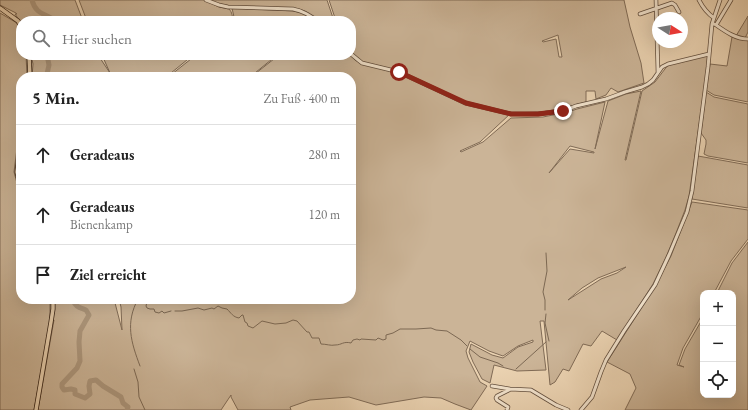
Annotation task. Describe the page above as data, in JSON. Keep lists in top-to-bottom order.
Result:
{
  "north": "right",
  "page": {
    "search": "Hier suchen",
    "heading": ["5 Min.", "Zu Fuß · 400 m"],
    "list": [
      ["Geradeaus", "280 m"],
      ["Geradeaus", "Bienenkamp", "120 m"],
      "Ziel erreicht"
    ],
    "map_buttons": ["+", "−"]
  }
}
